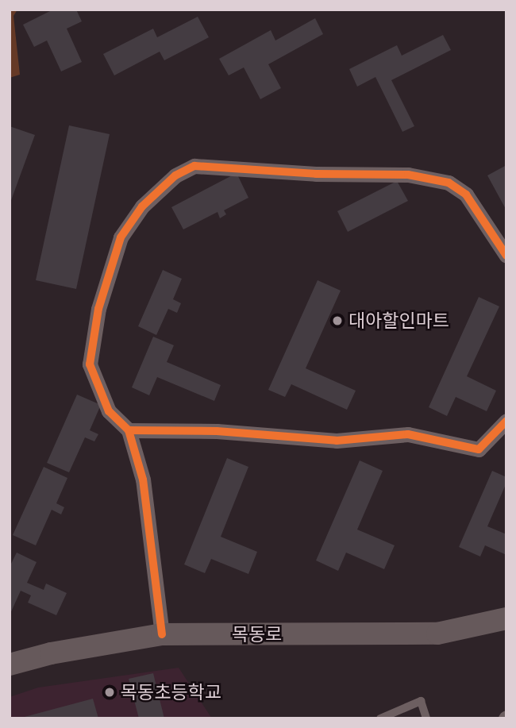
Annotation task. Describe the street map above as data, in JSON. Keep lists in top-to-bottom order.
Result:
{
  "streets": {
    "main road": ["목동로"]
  },
  "places": ["대아할인마트", "목동초등학교"]
}
